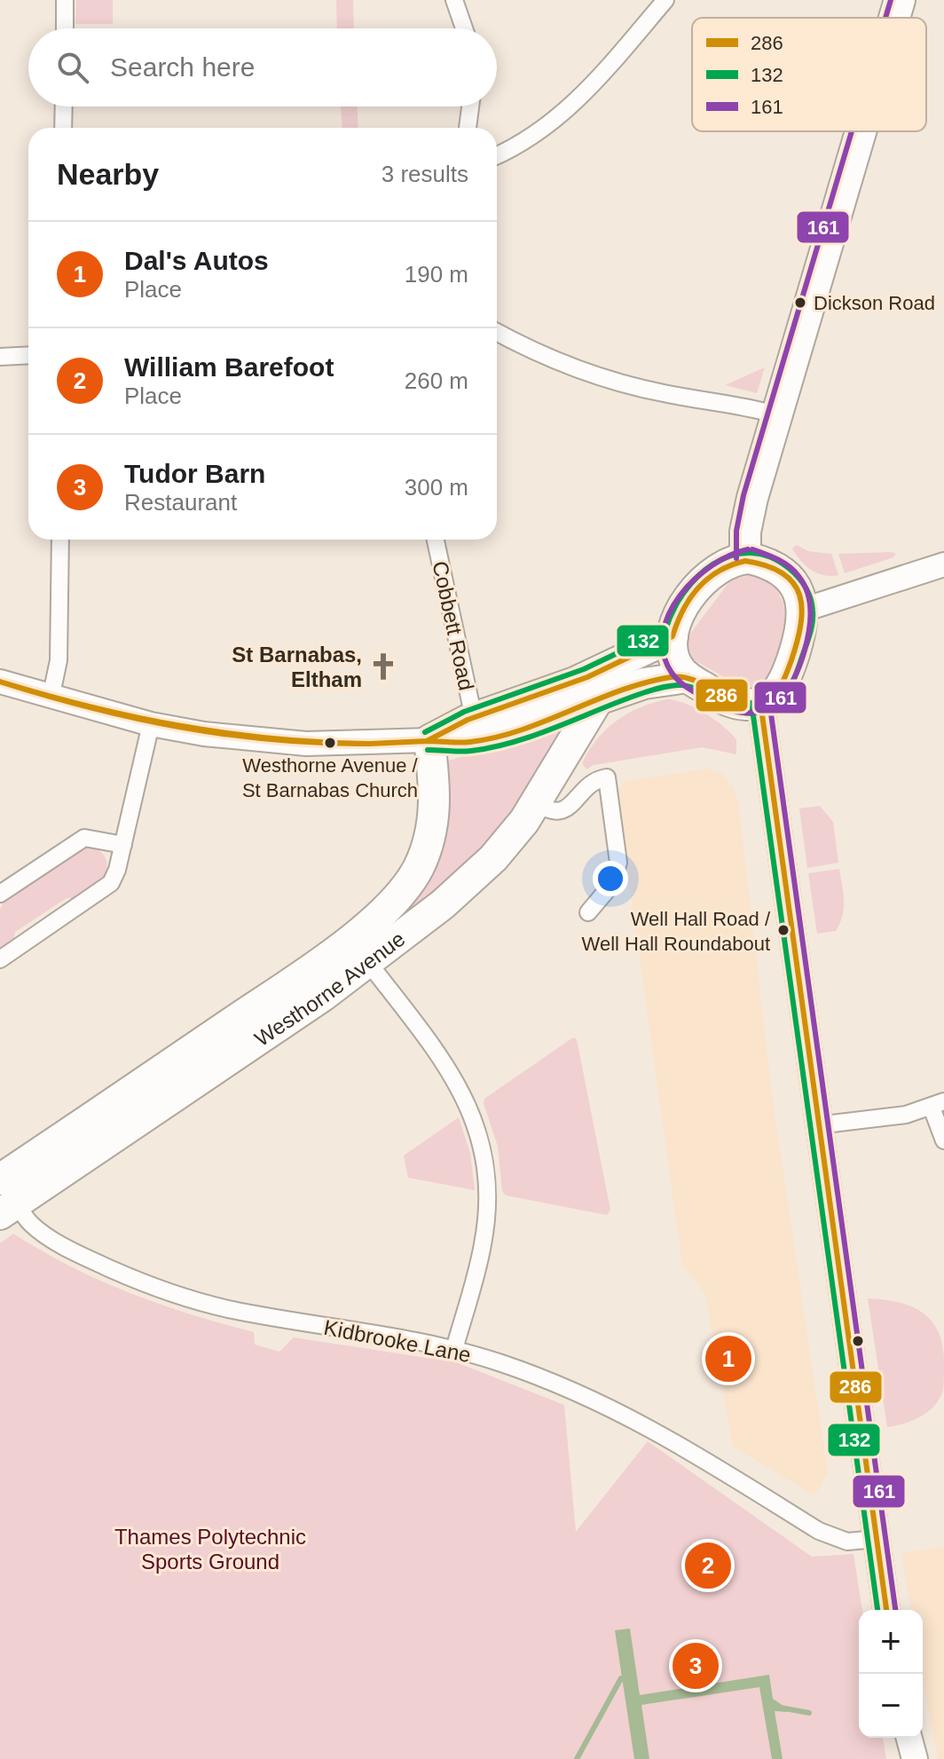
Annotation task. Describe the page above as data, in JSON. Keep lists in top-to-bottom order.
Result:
{
  "streets": {
    "highway": ["Westhorne Avenue"],
    "street": ["Cobbett Road", "Kidbrooke Lane"]
  },
  "crossings": [
    ["Westhorne Avenue", "Kidbrooke Lane"]
  ],
  "parks": ["Thames Polytechnic Sports Ground"],
  "places": {
    "other": ["Dickson Road", "Westhorne Avenue / St Barnabas Church", "Well Hall Road / Well Hall Roundabout"],
    "church": ["St Barnabas, Eltham"]
  },
  "lines": ["transit line 161", "transit line 132", "transit line 286"],
  "legend": ["286", "132", "161"],
  "page": {
    "search": "Search here",
    "heading": ["Nearby", "3 results"],
    "list": [
      {
        "mark": "1",
        "name": "Dal's Autos",
        "note": "Place",
        "value": "190 m"
      },
      {
        "mark": "2",
        "name": "William Barefoot",
        "note": "Place",
        "value": "260 m"
      },
      {
        "mark": "3",
        "name": "Tudor Barn",
        "note": "Restaurant",
        "value": "300 m"
      }
    ],
    "pins": ["1", "2", "3"],
    "map_buttons": ["+", "−"]
  }
}
